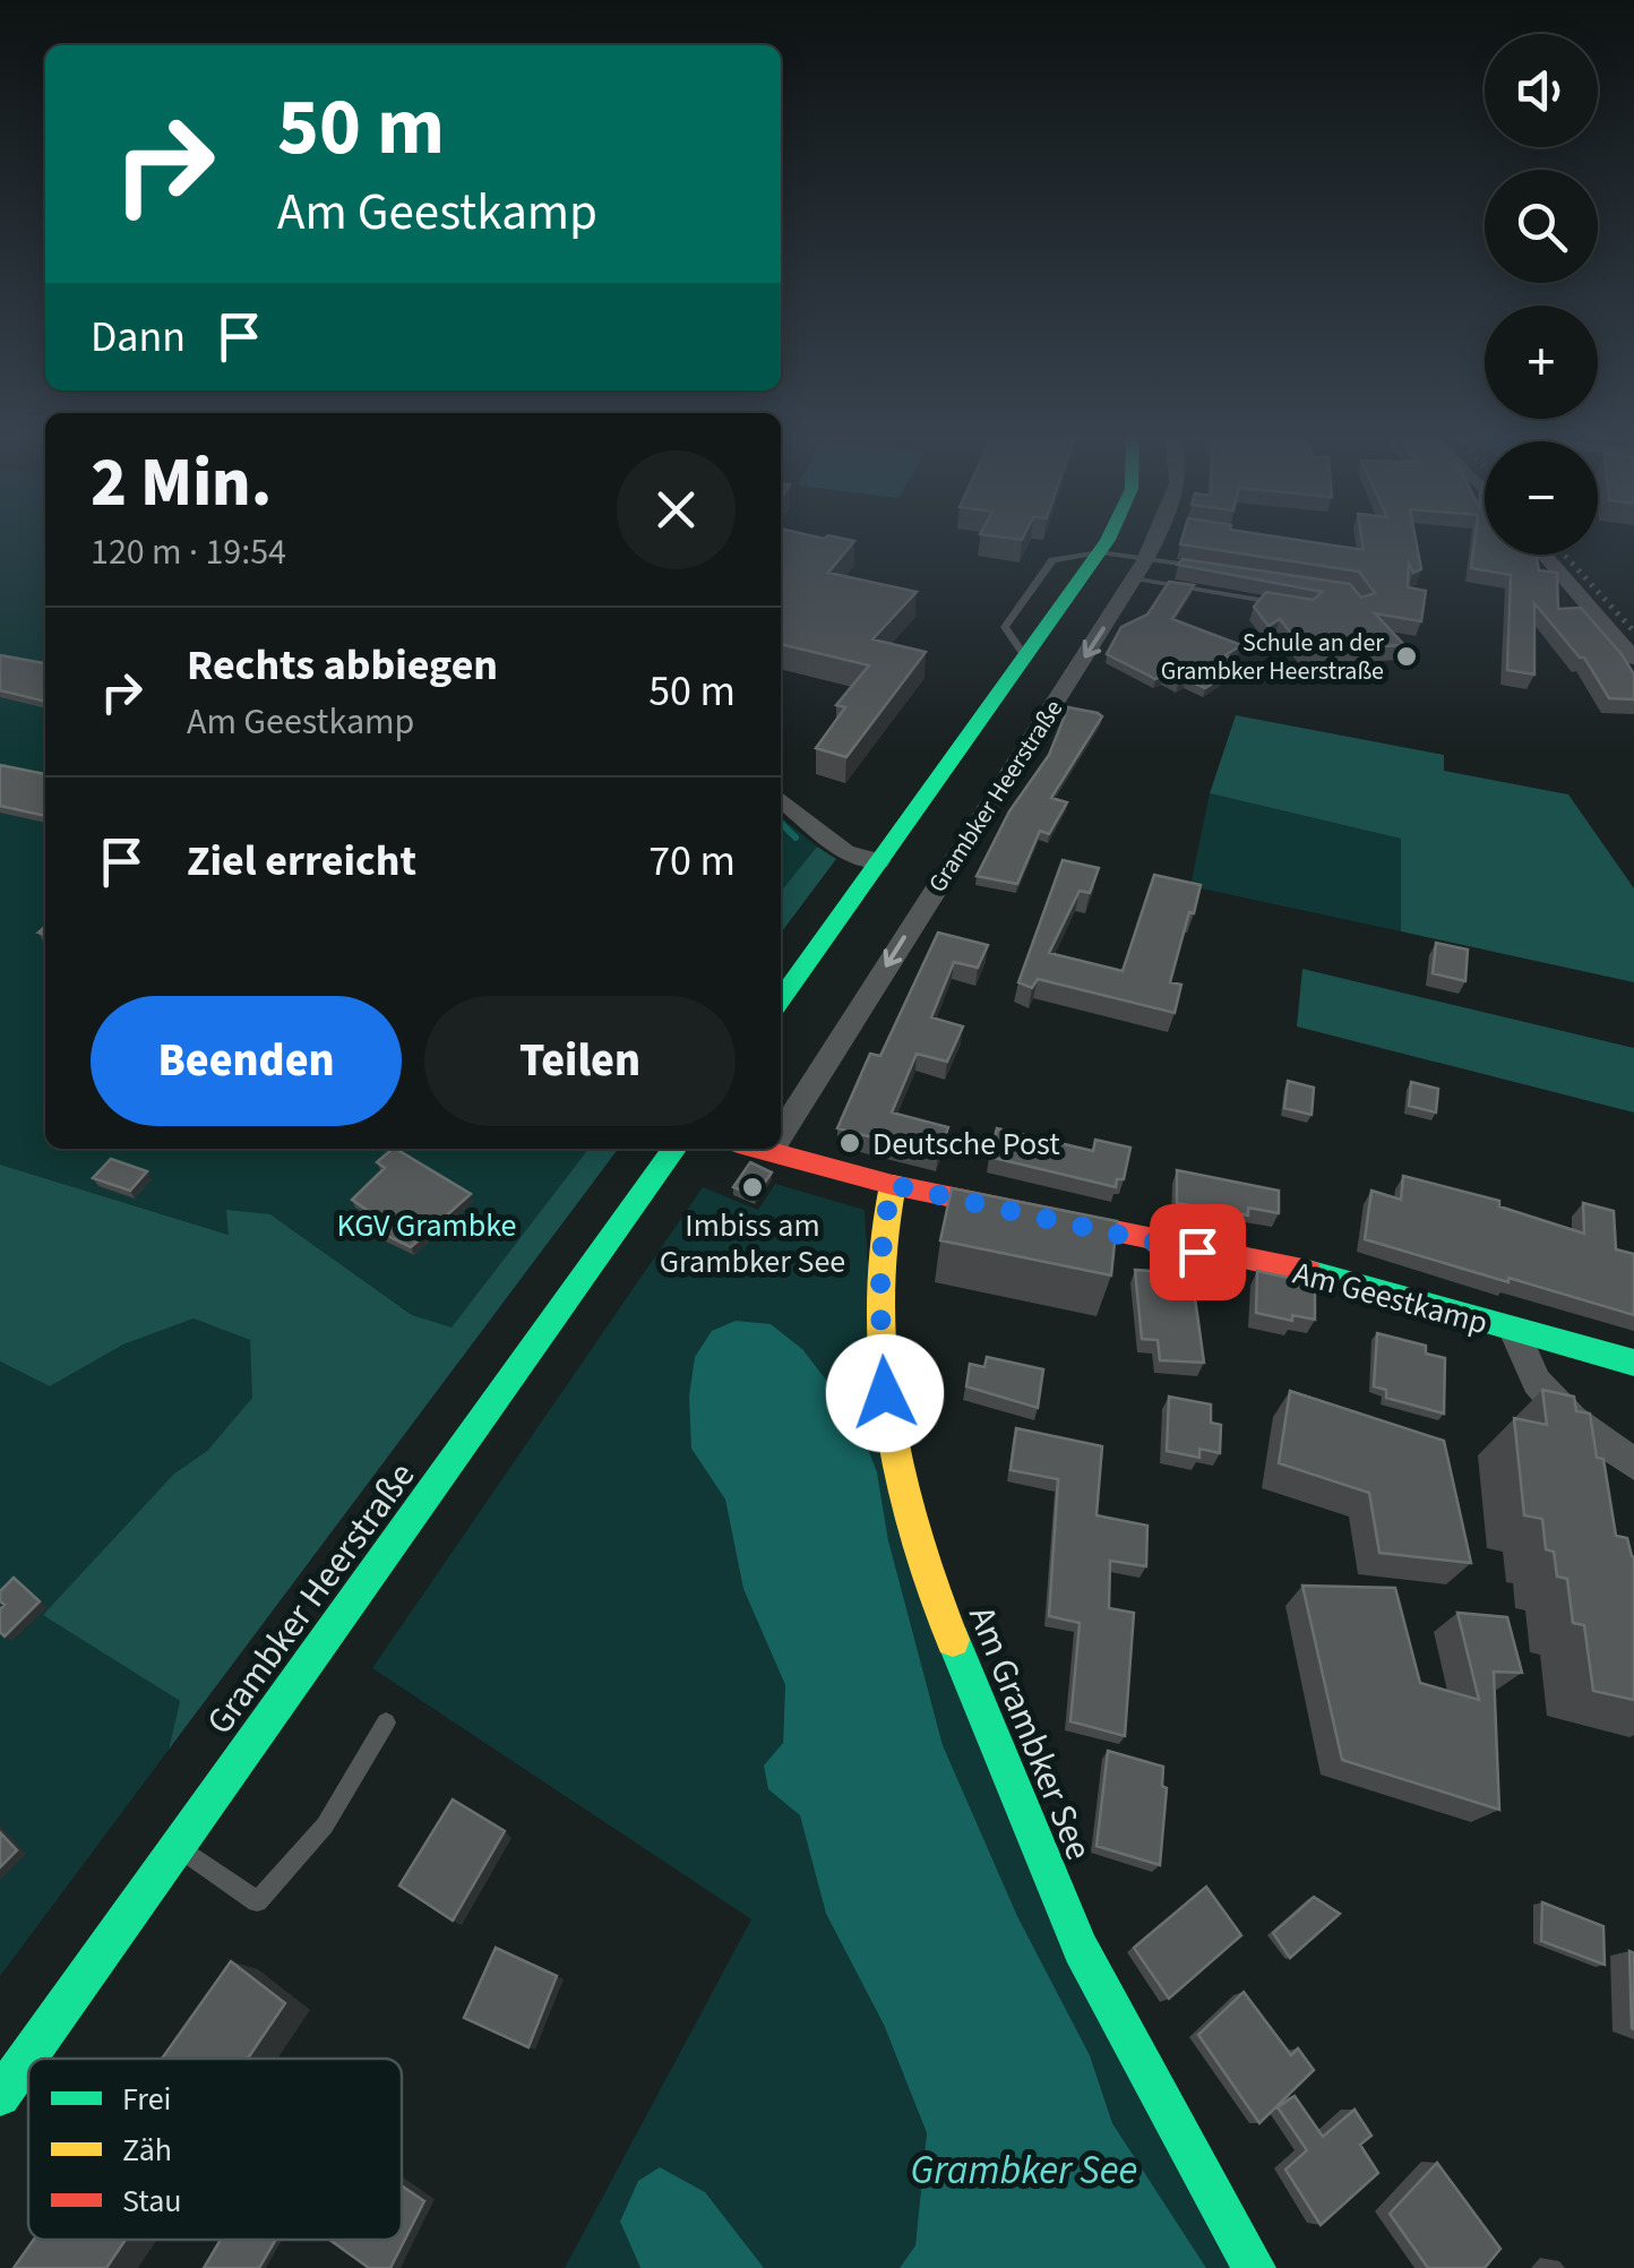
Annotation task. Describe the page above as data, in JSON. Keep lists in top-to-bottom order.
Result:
{
  "streets": {
    "main road": ["Grambker Heerstraße", "Am Geestkamp", "Am Grambker See"]
  },
  "crossings": [
    ["Am Geestkamp", "Am Grambker See"]
  ],
  "water": ["Grambker See"],
  "parks": ["KGV Grambke"],
  "places": ["Schule an der Grambker Heerstraße", "Deutsche Post", "Imbiss am Grambker See"],
  "legend": ["Frei", "Zäh", "Stau"],
  "page": {
    "map_buttons": ["+", "−"],
    "turn": ["50 m", "Am Geestkamp"],
    "then": "Dann",
    "heading": ["2 Min.", "120 m · 19:54"],
    "list": [
      {
        "name": "Rechts abbiegen",
        "note": "Am Geestkamp",
        "value": "50 m"
      },
      {
        "name": "Ziel erreicht",
        "value": "70 m"
      }
    ],
    "buttons": ["Beenden", "Teilen"]
  }
}
